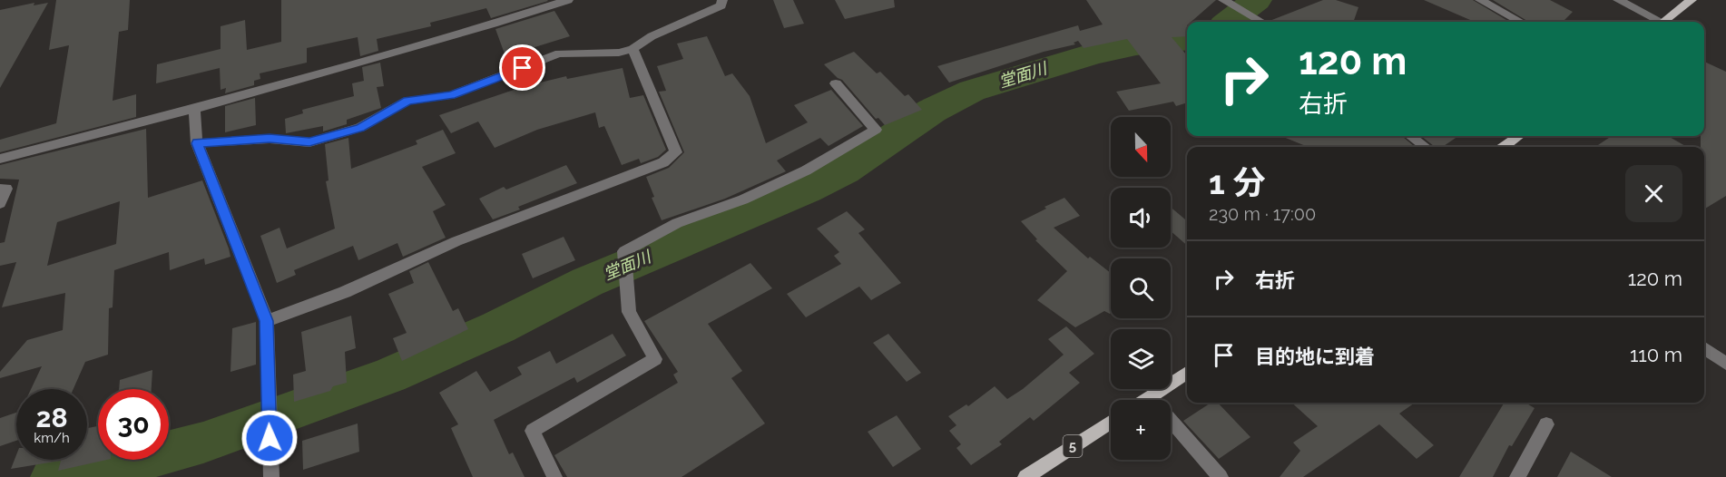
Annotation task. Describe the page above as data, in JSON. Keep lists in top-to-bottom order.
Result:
{
  "streets": {
    "main road": ["5"]
  },
  "water": ["堂面川"],
  "north": "bottom",
  "page": {
    "turn": ["120 m", "右折"],
    "map_buttons": "+",
    "heading": ["1 分", "230 m · 17:00"],
    "list": [
      {
        "name": "右折",
        "value": "120 m"
      },
      {
        "name": "目的地に到着",
        "value": "110 m"
      }
    ],
    "speed": "28 km/h",
    "limit": "30"
  }
}
